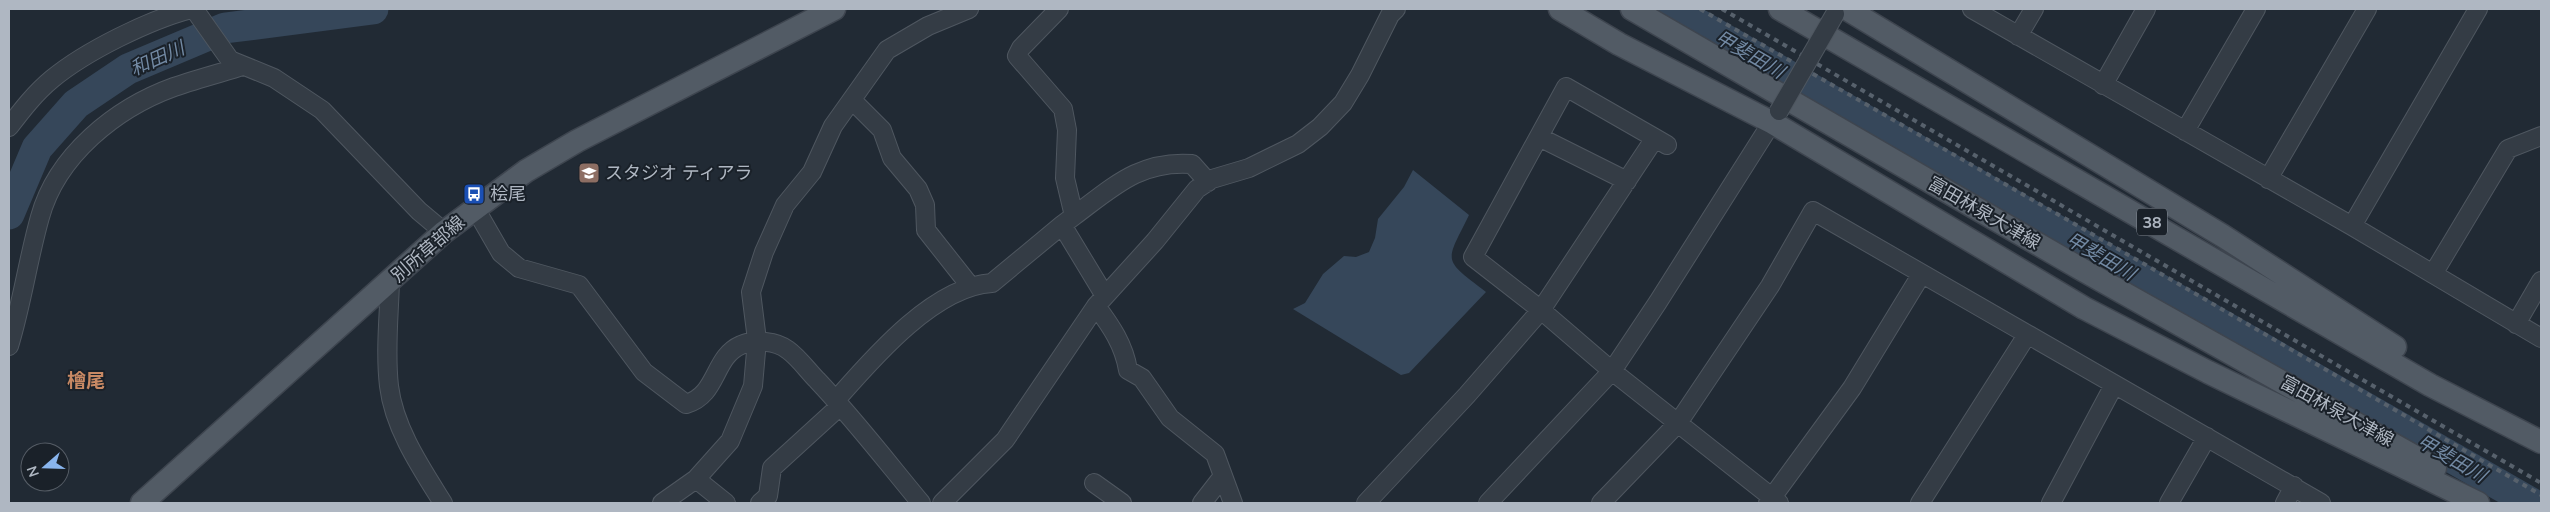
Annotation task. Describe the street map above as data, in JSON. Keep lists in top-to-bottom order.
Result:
{
  "streets": {
    "main road": ["富田林泉大津線", "38", "別所草部線"]
  },
  "districts": ["檜尾"],
  "water": ["甲斐田川", "和田川"],
  "places": {
    "school or university": ["スタジオ ティアラ"],
    "bus stop": ["桧尾"]
  },
  "north": "left"
}
